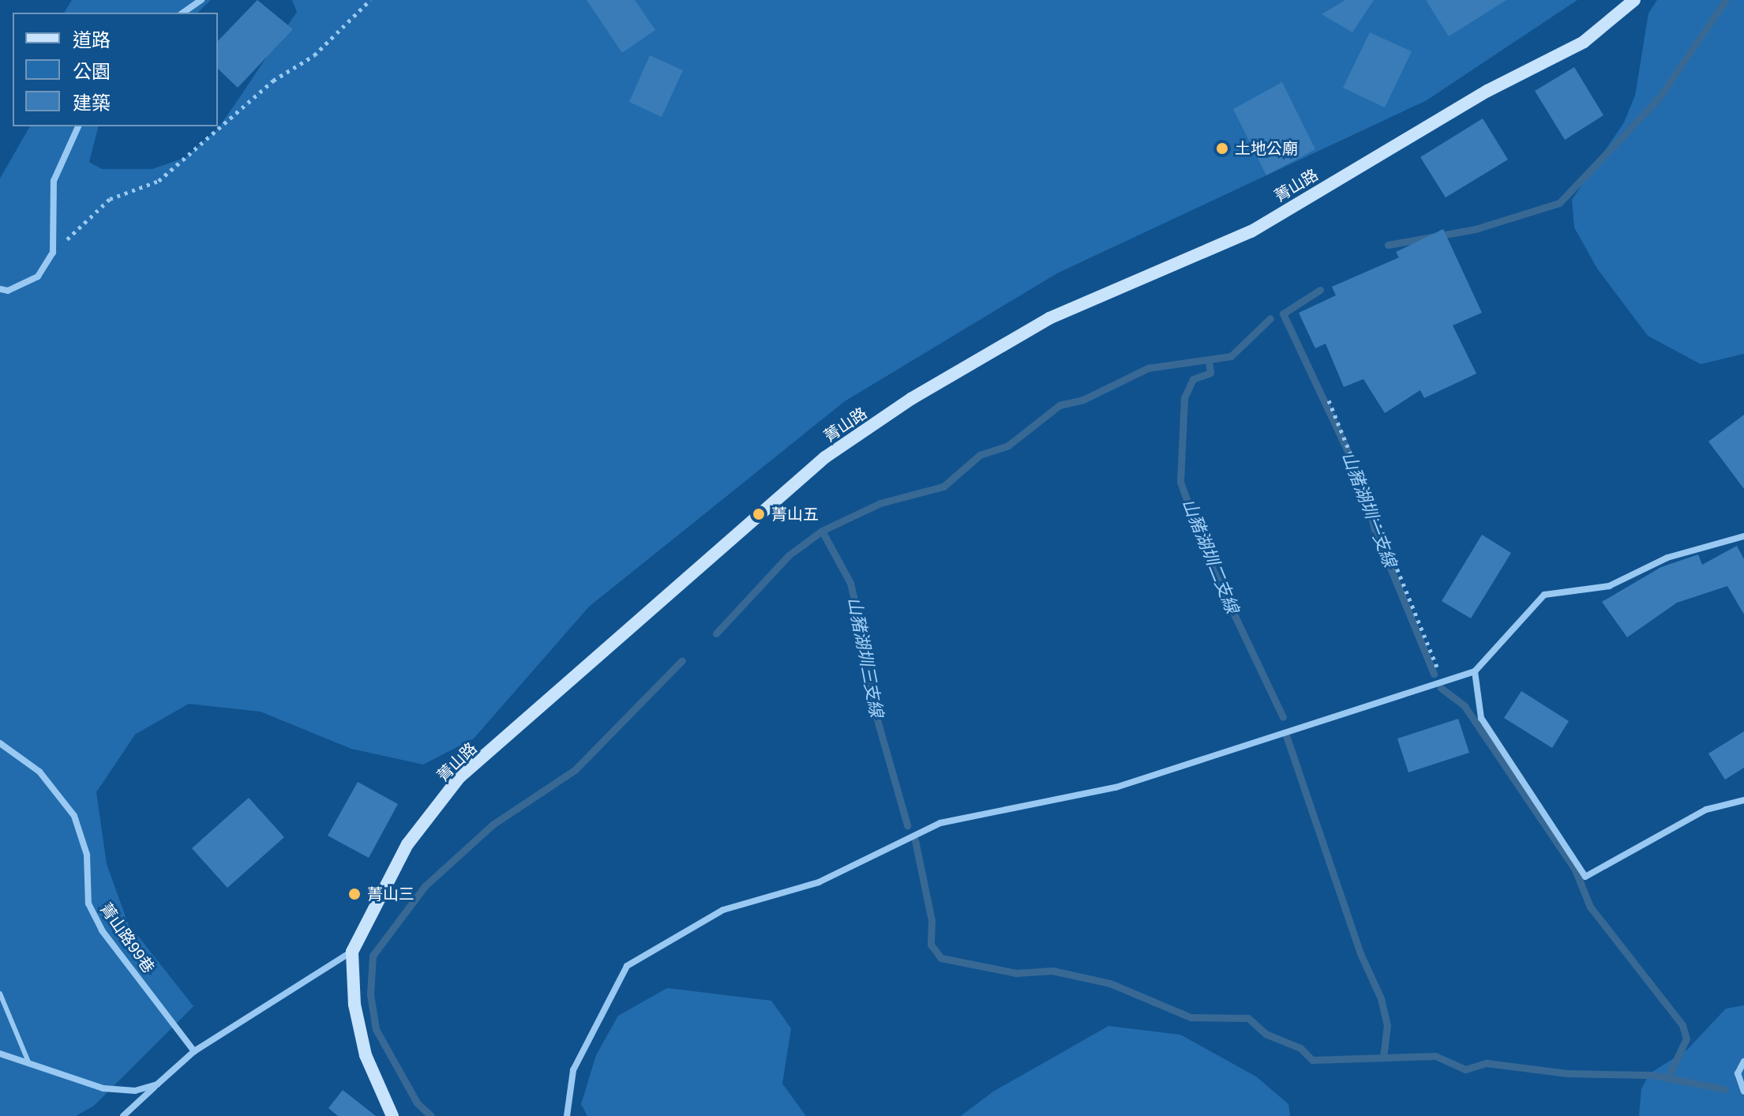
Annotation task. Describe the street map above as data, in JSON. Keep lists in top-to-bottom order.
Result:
{
  "streets": {
    "street": ["菁山路", "菁山路99巷"]
  },
  "water": ["山豬湖圳一支線", "山豬湖圳二支線", "山豬湖圳三支線"],
  "places": ["土地公廟", "菁山五", "菁山三"],
  "legend": ["道路", "公園", "建築"]
}
